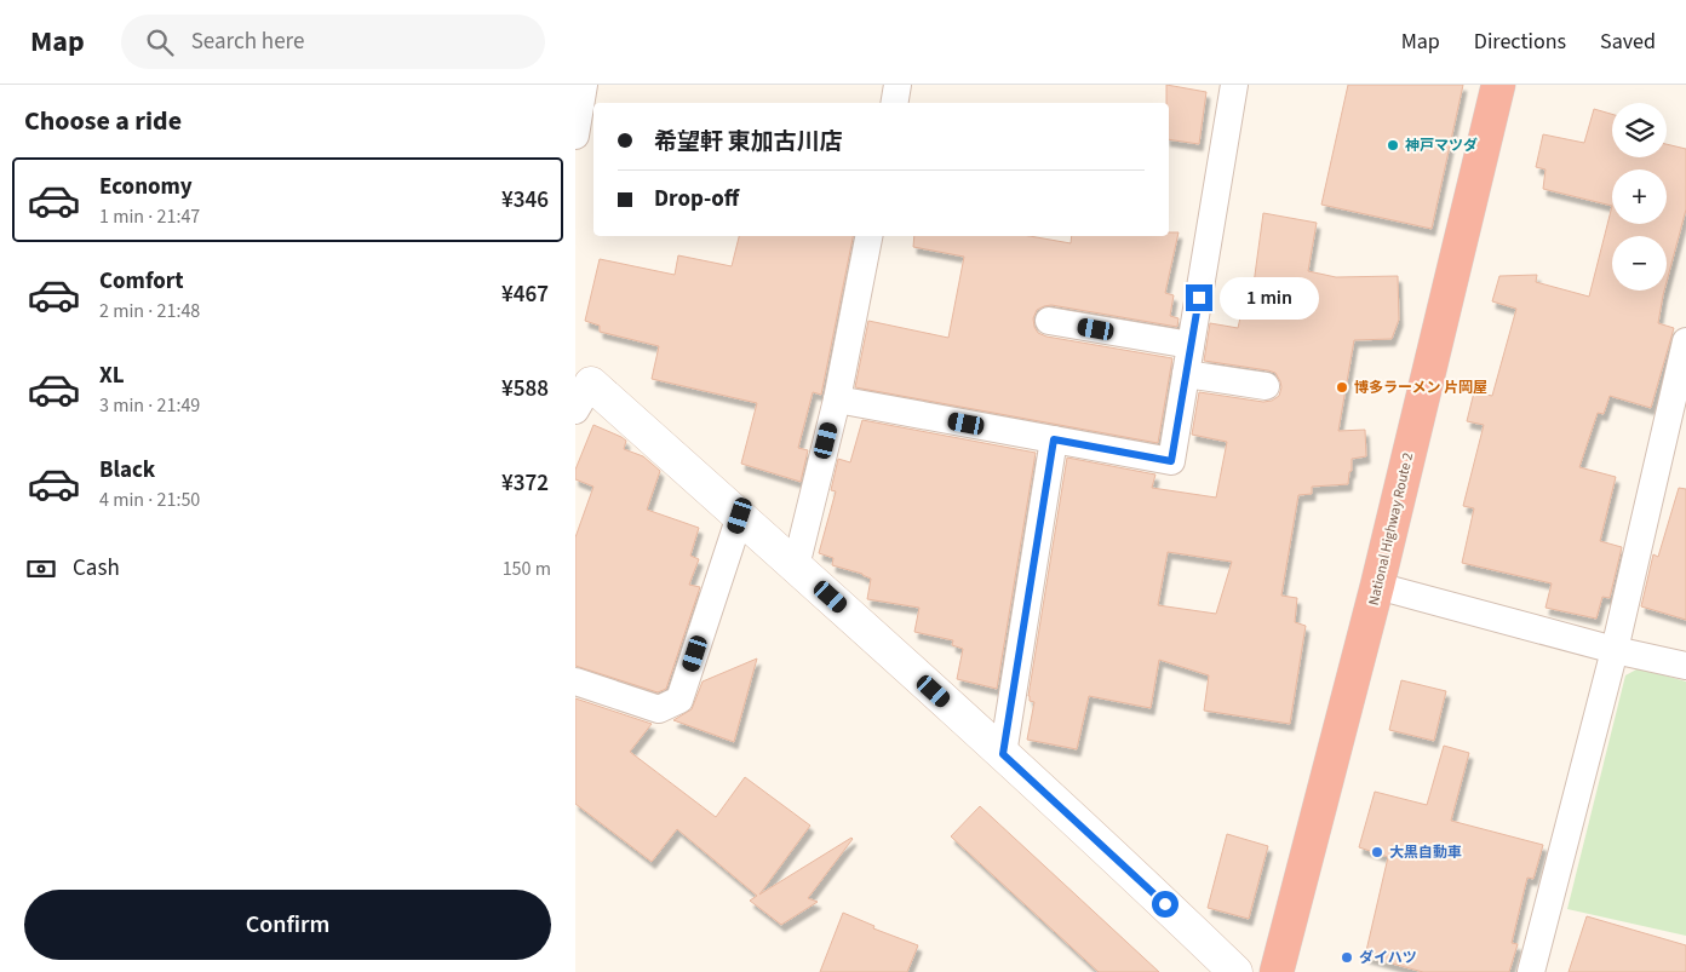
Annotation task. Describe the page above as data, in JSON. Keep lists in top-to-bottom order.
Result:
{
  "streets": {
    "highway": ["National Highway Route 2"]
  },
  "places": [
    "神戸マツダ",
    "博多ラーメン 片岡屋",
    "大黒自動車",
    "ダイハツ"
  ],
  "page": {
    "header": "Map",
    "search": "Search here",
    "nav": ["Map", "Directions", "Saved"],
    "heading": "Choose a ride",
    "map_buttons": ["+", "−"],
    "banner": ["希望軒 東加古川店", "Drop-off"],
    "list": [
      {
        "name": "Economy",
        "note": "1 min · 21:47",
        "value": "¥346"
      },
      {
        "name": "Comfort",
        "note": "2 min · 21:48",
        "value": "¥467"
      },
      {
        "name": "XL",
        "note": "3 min · 21:49",
        "value": "¥588"
      },
      {
        "name": "Black",
        "note": "4 min · 21:50",
        "value": "¥372"
      }
    ],
    "bubble": "1 min",
    "pay": ["Cash", "150 m"],
    "buttons": "Confirm"
  }
}
